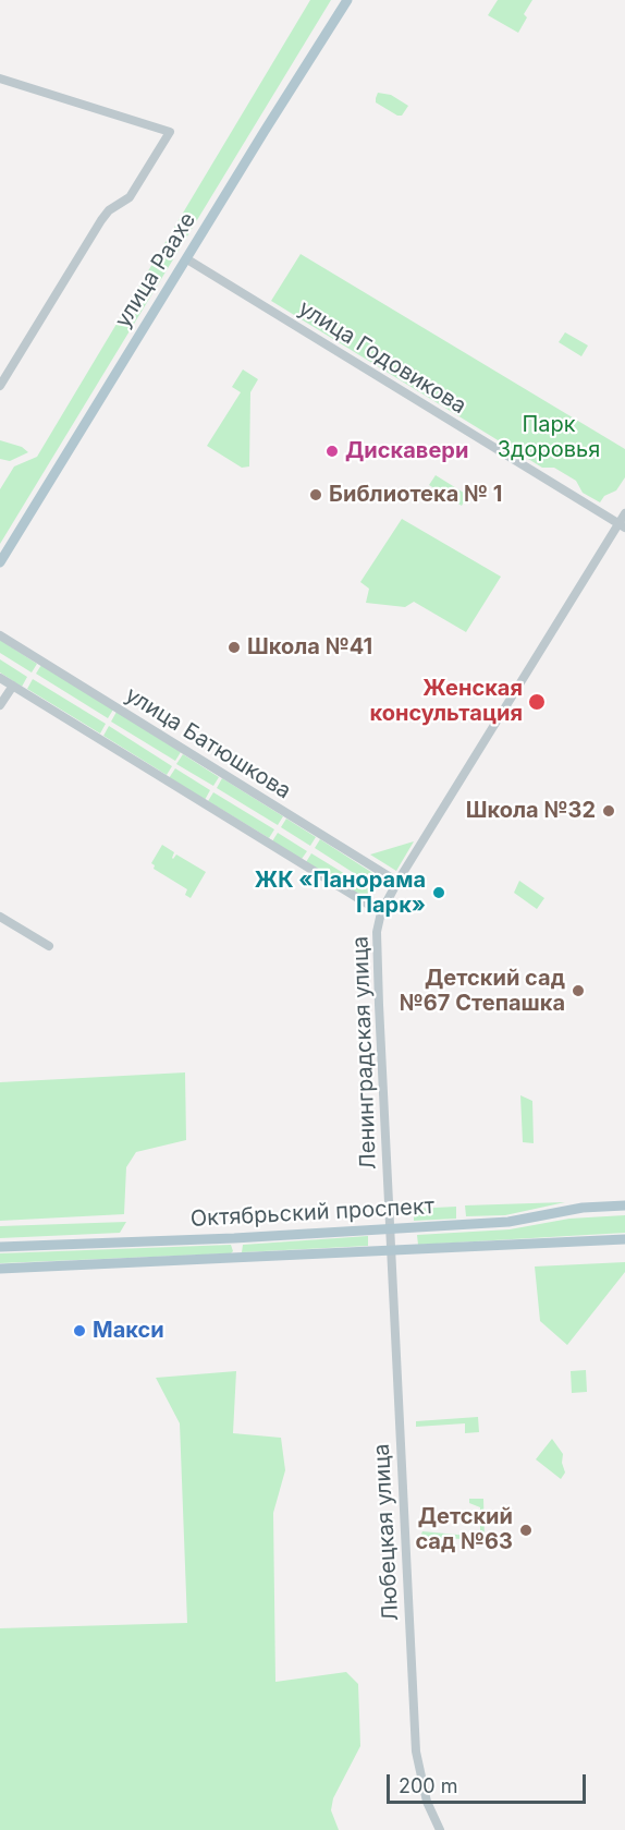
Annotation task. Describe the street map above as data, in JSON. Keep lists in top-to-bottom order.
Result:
{
  "streets": {
    "main road": ["улица Раахе", "Октябрьский проспект"],
    "street": [
      "улица Годовикова",
      "улица Батюшкова",
      "Ленинградская улица",
      "Любецкая улица"
    ]
  },
  "crossings": [
    ["улица Раахе", "улица Годовикова"],
    ["улица Годовикова", "Ленинградская улица"],
    ["улица Батюшкова", "Ленинградская улица"],
    ["Ленинградская улица", "Октябрьский проспект"],
    ["Ленинградская улица", "Любецкая улица"],
    ["Октябрьский проспект", "Любецкая улица"]
  ],
  "parks": ["Парк Здоровья"],
  "places": [
    "Дискавери",
    "Библиотека № 1",
    "Школа №41",
    "Женская консультация",
    "Школа №32",
    "ЖК «Панорама Парк»",
    "Детский сад №67 Степашка",
    "Макси",
    "Детский сад №63"
  ],
  "scale_bar": "200 m"
}
